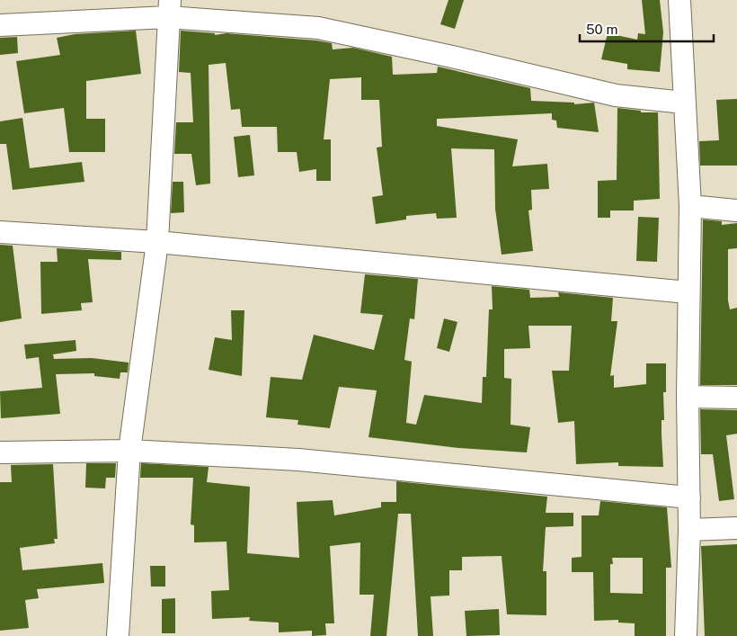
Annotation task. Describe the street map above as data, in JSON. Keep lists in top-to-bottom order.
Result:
{
  "scale_bar": "50 m"
}
